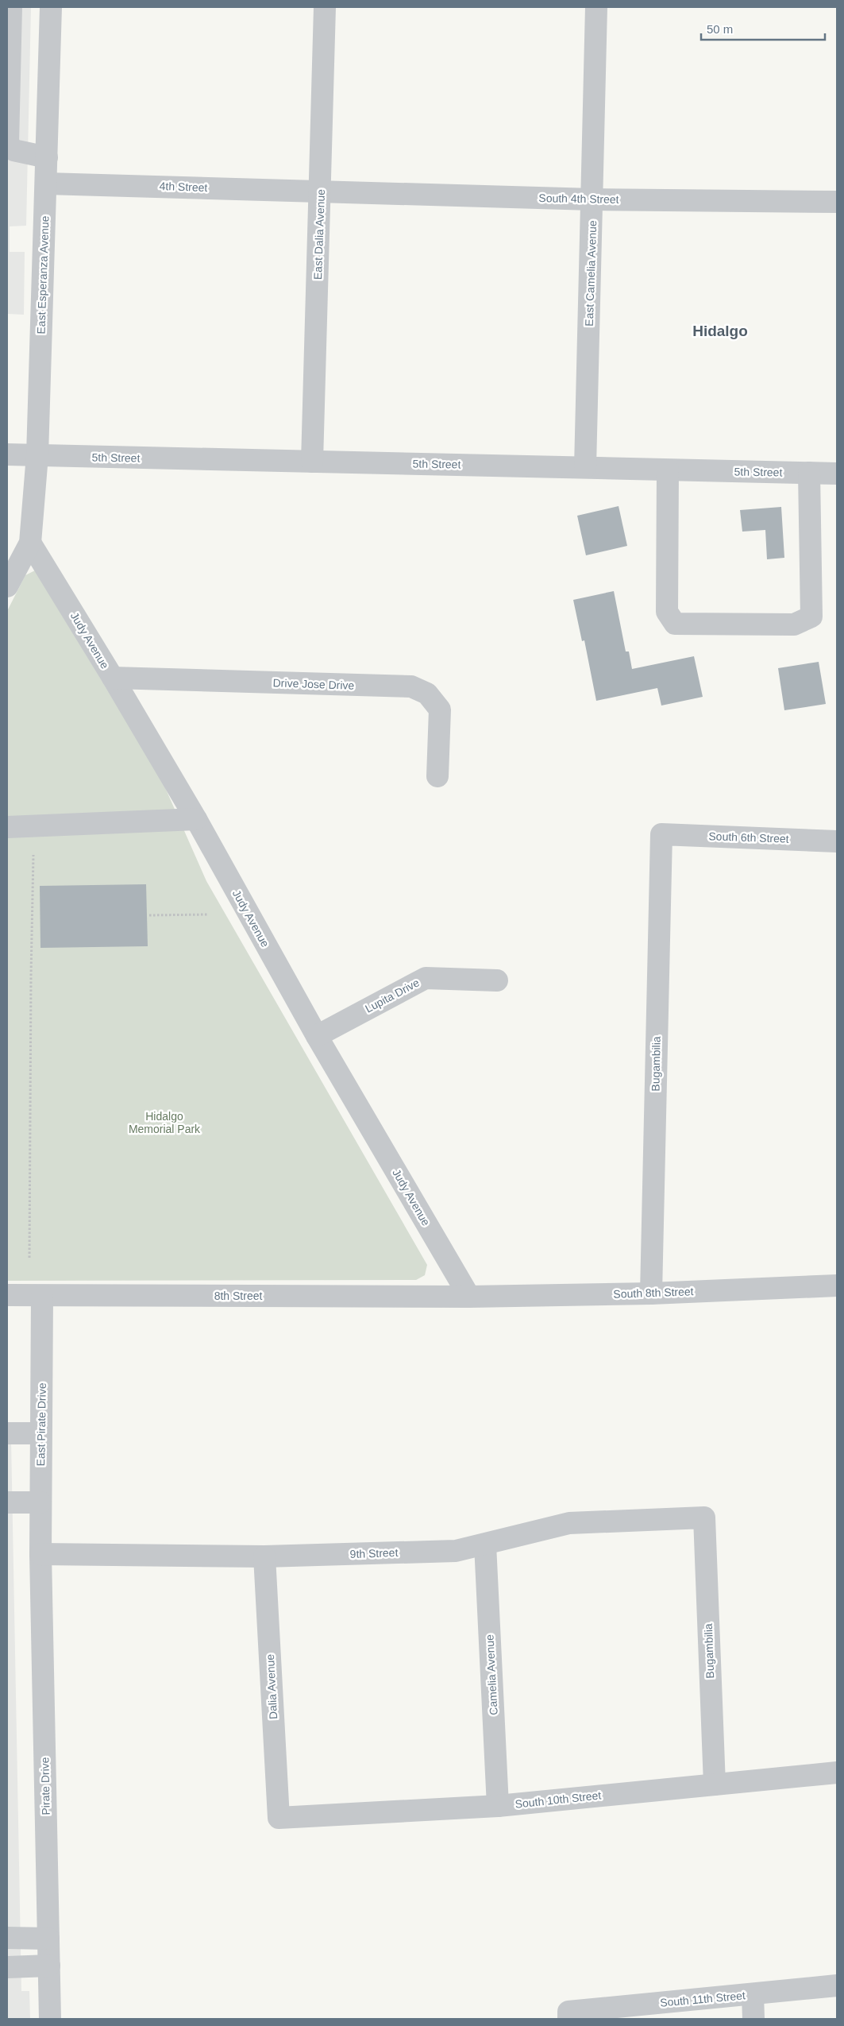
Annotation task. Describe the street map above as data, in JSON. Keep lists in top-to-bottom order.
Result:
{
  "streets": {
    "street": [
      "4th Street",
      "South 4th Street",
      "East Dalia Avenue",
      "East Camelia Avenue",
      "East Esperanza Avenue",
      "5th Street",
      "Judy Avenue",
      "Drive Jose Drive",
      "South 6th Street",
      "Lupita Drive",
      "Bugambilia",
      "South 8th Street",
      "8th Street",
      "East Pirate Drive",
      "9th Street",
      "Camelia Avenue",
      "Dalia Avenue",
      "Pirate Drive",
      "South 10th Street",
      "South 11th Street"
    ]
  },
  "crossings": [
    ["4th Street", "South 4th Street"],
    ["4th Street", "East Dalia Avenue"],
    ["4th Street", "East Esperanza Avenue"],
    ["South 4th Street", "East Dalia Avenue"],
    ["South 4th Street", "East Camelia Avenue"],
    ["East Dalia Avenue", "5th Street"],
    ["East Camelia Avenue", "5th Street"],
    ["East Esperanza Avenue", "5th Street"],
    ["East Esperanza Avenue", "Judy Avenue"],
    ["Judy Avenue", "Drive Jose Drive"],
    ["Judy Avenue", "Lupita Drive"],
    ["Judy Avenue", "South 8th Street"],
    ["Judy Avenue", "8th Street"],
    ["South 6th Street", "Bugambilia"],
    ["Bugambilia", "South 8th Street"],
    ["Bugambilia", "9th Street"],
    ["Bugambilia", "South 10th Street"],
    ["South 8th Street", "8th Street"],
    ["8th Street", "East Pirate Drive"],
    ["East Pirate Drive", "9th Street"],
    ["East Pirate Drive", "Pirate Drive"],
    ["9th Street", "Camelia Avenue"],
    ["9th Street", "Dalia Avenue"],
    ["9th Street", "Pirate Drive"],
    ["Camelia Avenue", "South 10th Street"],
    ["Dalia Avenue", "South 10th Street"]
  ],
  "districts": ["Hidalgo"],
  "parks": ["Hidalgo Memorial Park"],
  "scale_bar": "50 m"
}
